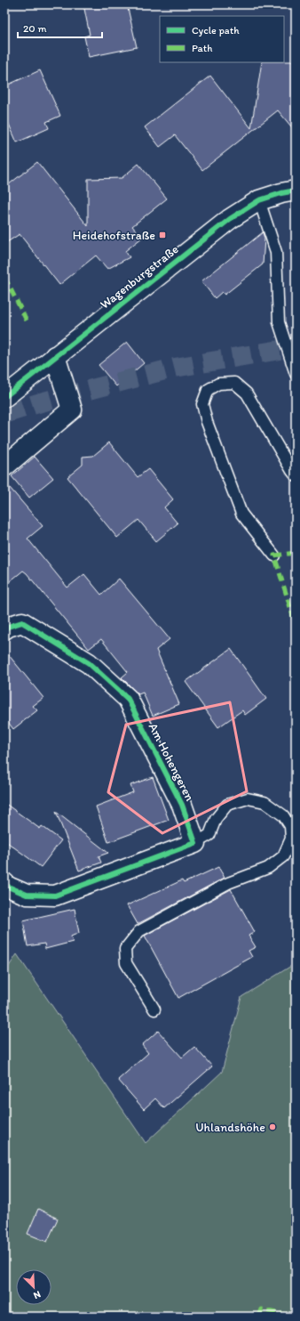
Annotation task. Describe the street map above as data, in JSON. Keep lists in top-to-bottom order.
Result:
{
  "streets": {
    "street": ["Wagenburgstraße", "Am Hohengeren"]
  },
  "places": {
    "transit": ["Heidehofstraße"],
    "other": ["Uhlandshöhe"]
  },
  "legend": ["Cycle path", "Path"],
  "scale_bar": "20 m",
  "north": "bottom right"
}
